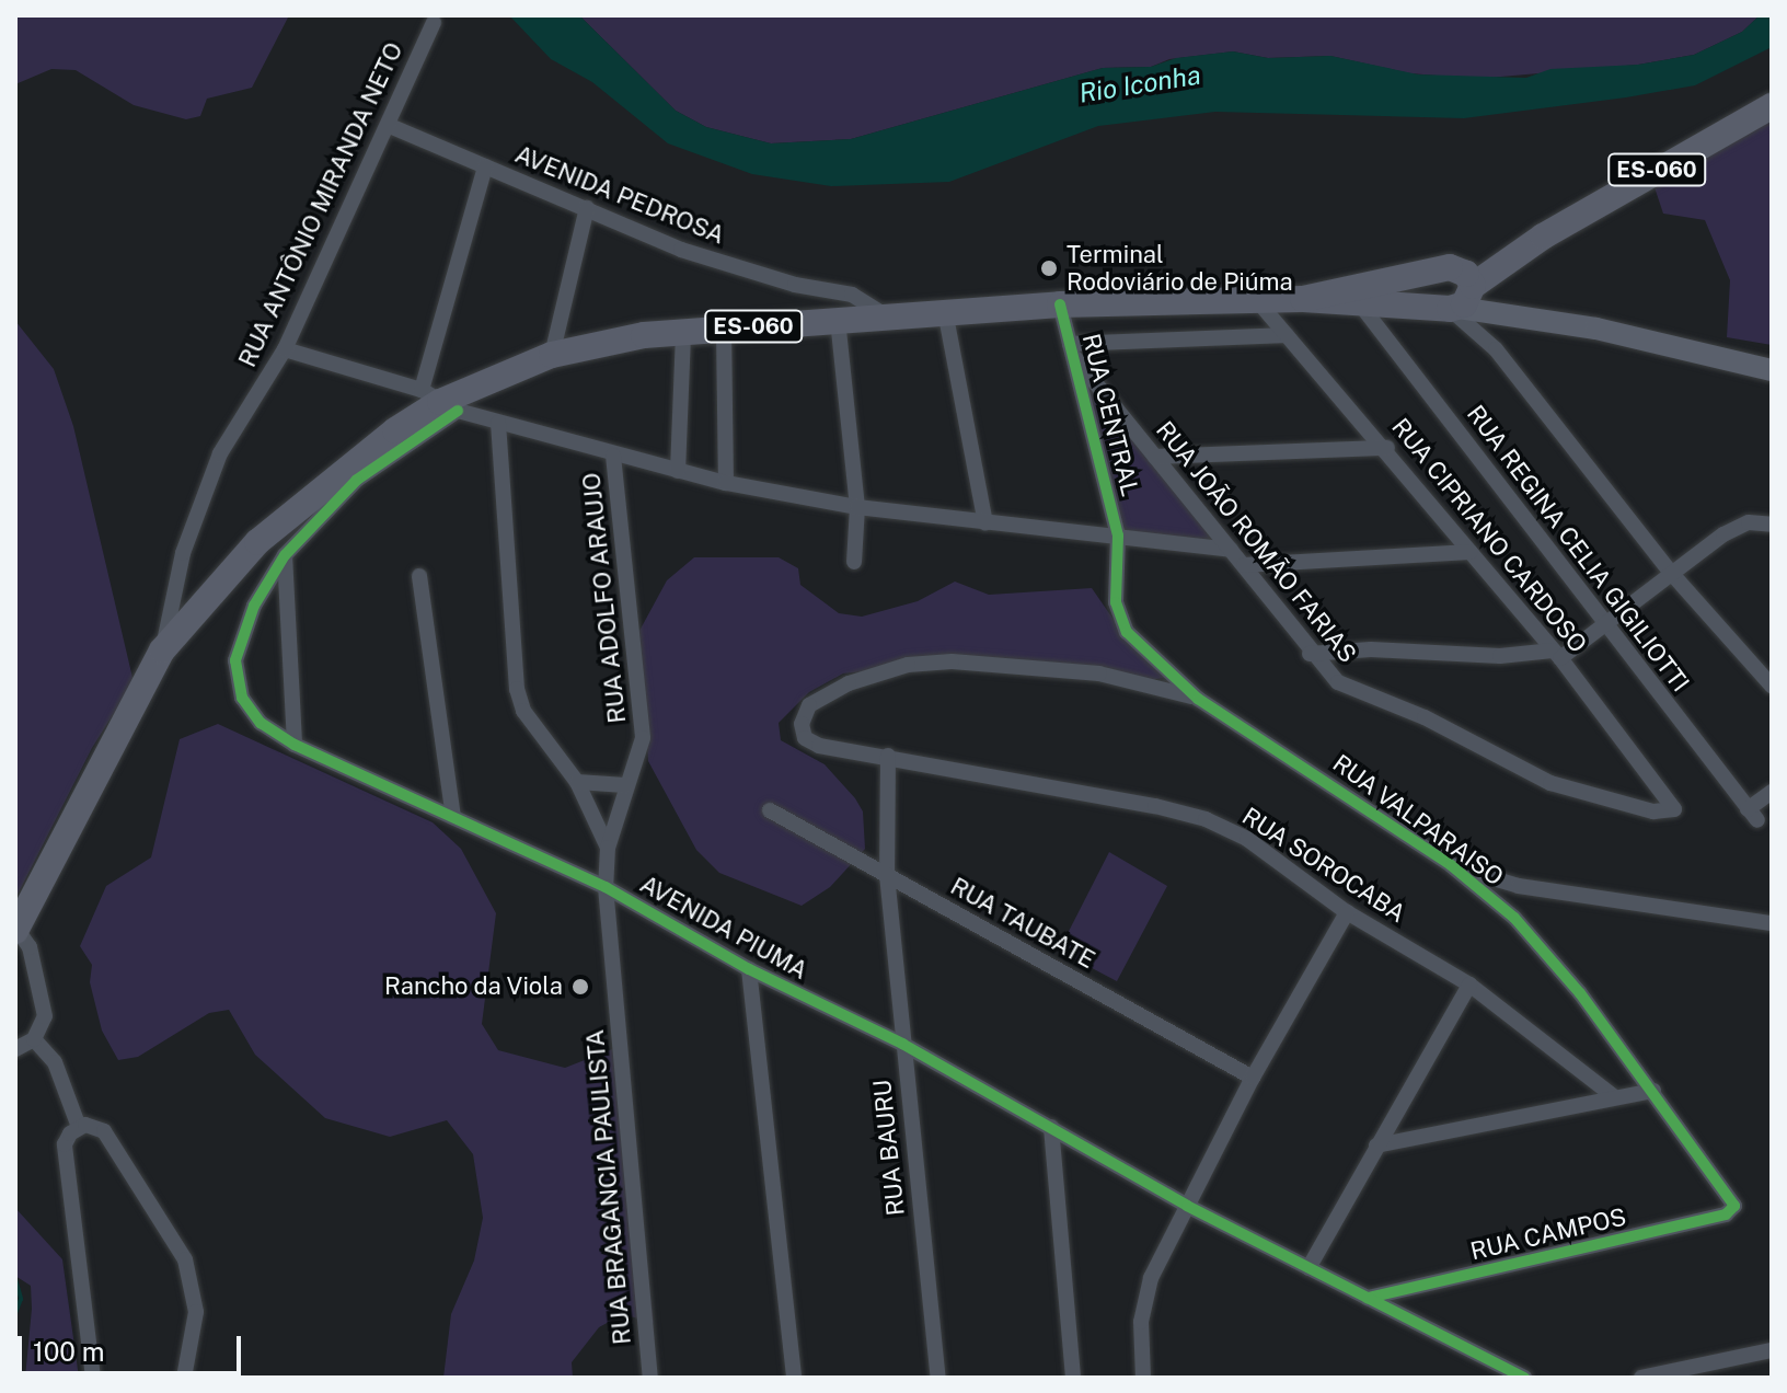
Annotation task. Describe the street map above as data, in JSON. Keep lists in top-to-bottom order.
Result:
{
  "streets": {
    "main road": ["ES-060"],
    "street": [
      "AVENIDA PEDROSA",
      "RUA ANTÔNIO MIRANDA NETO",
      "RUA CENTRAL",
      "RUA CIPRIANO CARDOSO",
      "RUA JOÃO ROMÃO FARIAS",
      "RUA REGINA CELIA GIGILIOTTI",
      "RUA ADOLFO ARAUJO",
      "RUA VALPARAISO",
      "RUA SOROCABA",
      "RUA TAUBATE",
      "AVENIDA PIUMA",
      "RUA BAURU",
      "RUA BRAGANCIA PAULISTA",
      "RUA CAMPOS"
    ]
  },
  "crossings": [
    ["ES-060", "AVENIDA PEDROSA"],
    ["ES-060", "RUA ANTÔNIO MIRANDA NETO"],
    ["ES-060", "RUA CENTRAL"],
    ["ES-060", "RUA CIPRIANO CARDOSO"],
    ["ES-060", "RUA REGINA CELIA GIGILIOTTI"],
    ["ES-060", "AVENIDA PIUMA"],
    ["AVENIDA PEDROSA", "RUA ANTÔNIO MIRANDA NETO"],
    ["RUA CENTRAL", "RUA JOÃO ROMÃO FARIAS"],
    ["RUA CENTRAL", "RUA VALPARAISO"],
    ["RUA CIPRIANO CARDOSO", "RUA JOÃO ROMÃO FARIAS"],
    ["RUA ADOLFO ARAUJO", "AVENIDA PIUMA"],
    ["RUA ADOLFO ARAUJO", "RUA BRAGANCIA PAULISTA"],
    ["RUA VALPARAISO", "RUA SOROCABA"],
    ["RUA VALPARAISO", "RUA CAMPOS"],
    ["RUA SOROCABA", "RUA BAURU"],
    ["RUA TAUBATE", "RUA BAURU"],
    ["AVENIDA PIUMA", "RUA BAURU"],
    ["AVENIDA PIUMA", "RUA BRAGANCIA PAULISTA"],
    ["AVENIDA PIUMA", "RUA CAMPOS"]
  ],
  "water": ["Rio Iconha"],
  "places": ["Terminal Rodoviário de Piúma", "Rancho da Viola"],
  "scale_bar": "100 m"
}
